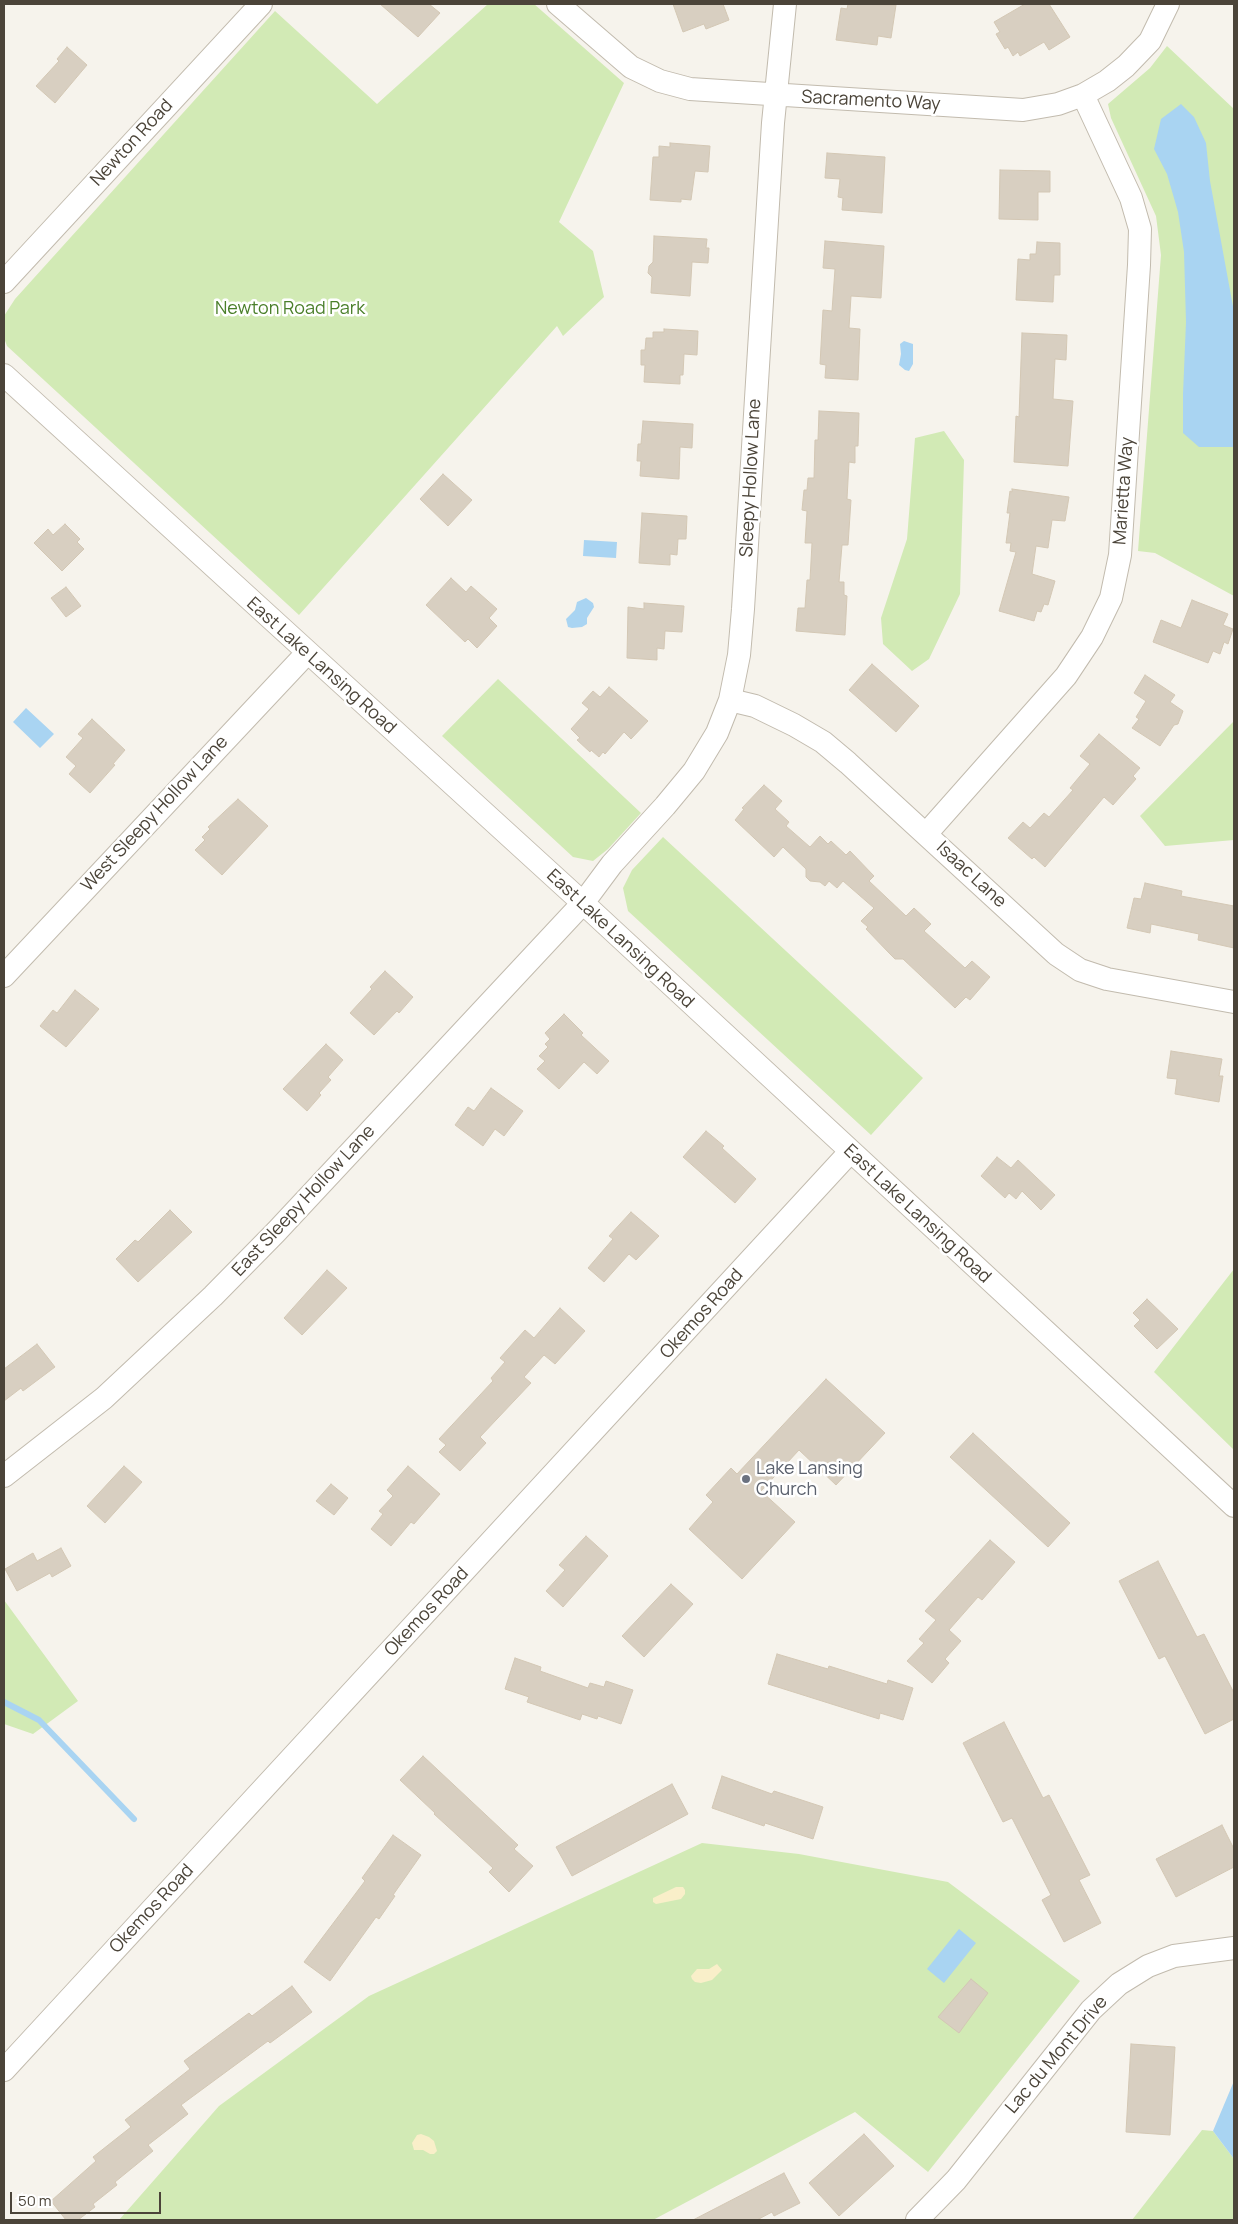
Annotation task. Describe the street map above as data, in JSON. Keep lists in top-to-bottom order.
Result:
{
  "streets": {
    "street": [
      "Sacramento Way",
      "Newton Road",
      "Sleepy Hollow Lane",
      "Marietta Way",
      "East Lake Lansing Road",
      "West Sleepy Hollow Lane",
      "Isaac Lane",
      "East Sleepy Hollow Lane",
      "Okemos Road",
      "Lac du Mont Drive"
    ]
  },
  "crossings": [
    ["Sacramento Way", "Sleepy Hollow Lane"],
    ["Sacramento Way", "Marietta Way"],
    ["Sleepy Hollow Lane", "East Lake Lansing Road"],
    ["Sleepy Hollow Lane", "Isaac Lane"],
    ["Sleepy Hollow Lane", "East Sleepy Hollow Lane"],
    ["Marietta Way", "Isaac Lane"],
    ["East Lake Lansing Road", "West Sleepy Hollow Lane"],
    ["East Lake Lansing Road", "East Sleepy Hollow Lane"],
    ["East Lake Lansing Road", "Okemos Road"]
  ],
  "parks": ["Newton Road Park"],
  "places": ["Lake Lansing Church"],
  "scale_bar": "50 m"
}
